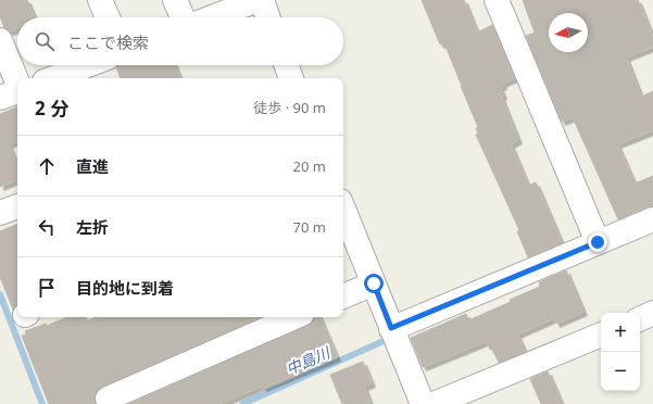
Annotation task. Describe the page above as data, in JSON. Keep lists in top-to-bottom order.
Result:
{
  "water": ["中島川"],
  "north": "left",
  "page": {
    "search": "ここで検索",
    "heading": ["2 分", "徒歩 · 90 m"],
    "list": [
      ["直進", "20 m"],
      ["左折", "70 m"],
      "目的地に到着"
    ],
    "map_buttons": ["+", "−"]
  }
}
